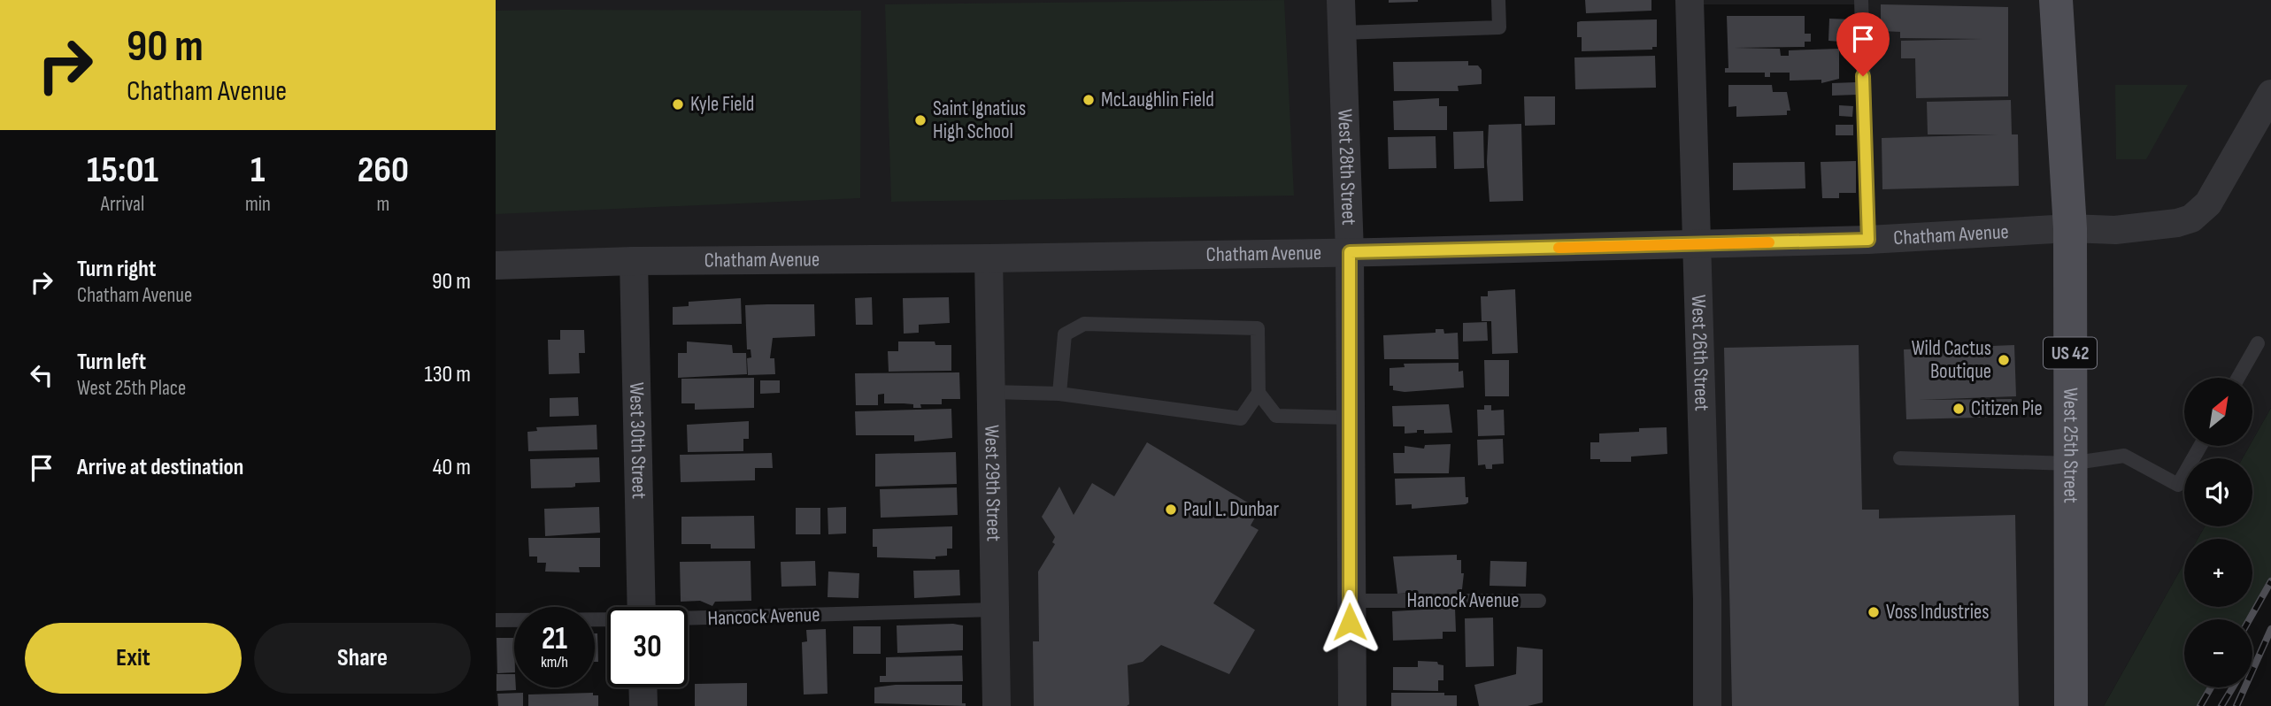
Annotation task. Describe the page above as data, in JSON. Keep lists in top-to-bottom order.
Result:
{
  "streets": {
    "main road": ["US 42", "West 25th Street"],
    "street": [
      "West 28th Street",
      "Chatham Avenue",
      "West 26th Street",
      "West 30th Street",
      "West 29th Street"
    ],
    "lane": ["Hancock Avenue"]
  },
  "crossings": [
    ["West 28th Street", "Chatham Avenue"],
    ["West 28th Street", "Hancock Avenue"],
    ["Chatham Avenue", "West 26th Street"],
    ["Chatham Avenue", "West 30th Street"],
    ["Chatham Avenue", "West 25th Street"],
    ["Chatham Avenue", "West 29th Street"],
    ["West 29th Street", "Hancock Avenue"]
  ],
  "places": [
    "McLaughlin Field",
    "Kyle Field",
    "Saint Ignatius High School",
    "Wild Cactus Boutique",
    "Citizen Pie",
    "Paul L. Dunbar",
    "Voss Industries"
  ],
  "north": "top right",
  "page": {
    "turn": ["90 m", "Chatham Avenue"],
    "eta": [
      "15:01",
      "Arrival",
      "1",
      "min",
      "260",
      "m"
    ],
    "list": [
      {
        "name": "Turn right",
        "note": "Chatham Avenue",
        "value": "90 m"
      },
      {
        "name": "Turn left",
        "note": "West 25th Place",
        "value": "130 m"
      },
      {
        "name": "Arrive at destination",
        "value": "40 m"
      }
    ],
    "map_buttons": ["+", "−"],
    "speed": "21 km/h",
    "limit": "30",
    "buttons": ["Exit", "Share"]
  }
}
